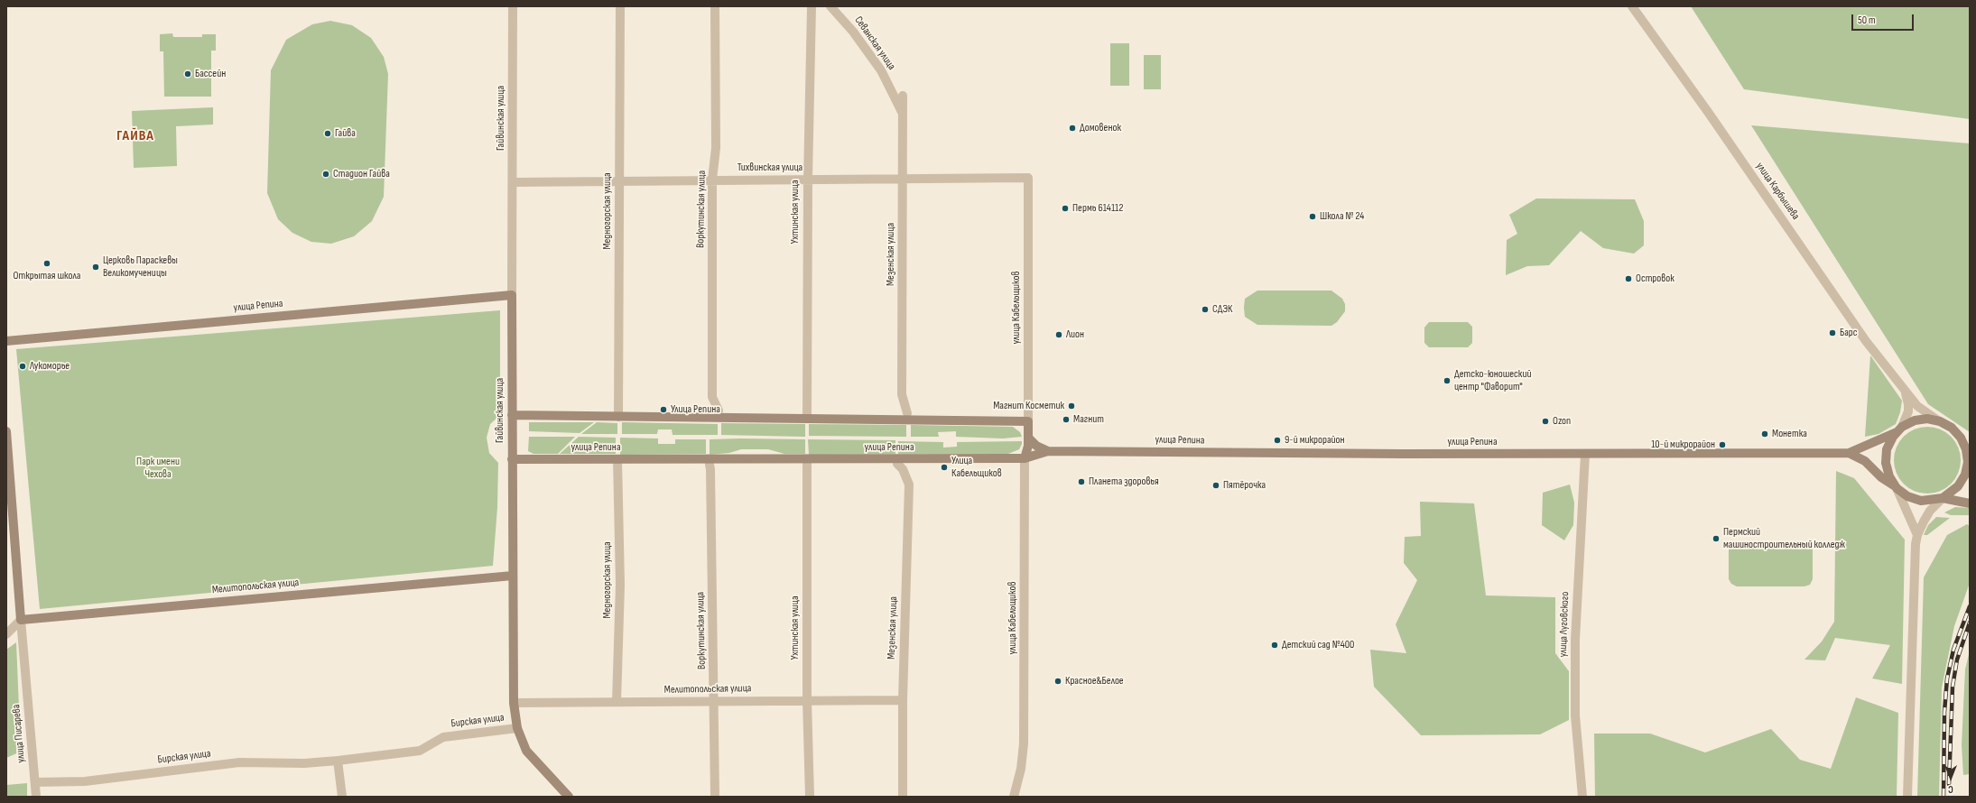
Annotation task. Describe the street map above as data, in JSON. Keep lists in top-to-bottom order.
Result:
{
  "streets": {
    "street": [
      "Севанская улица",
      "Гайвинская улица",
      "Тихвинская улица",
      "улица Карбышева",
      "Воркутинская улица",
      "Медногорская улица",
      "Ухтинская улица",
      "Мезенская улица",
      "улица Репина",
      "улица Кабельщиков",
      "Мелитопольская улица",
      "улица Луговского",
      "Бирская улица",
      "улица Писарева"
    ]
  },
  "crossings": [
    ["Севанская улица", "Мезенская улица"],
    ["Гайвинская улица", "Тихвинская улица"],
    ["Гайвинская улица", "улица Репина"],
    ["Гайвинская улица", "Мелитопольская улица"],
    ["Гайвинская улица", "Бирская улица"],
    ["Тихвинская улица", "Воркутинская улица"],
    ["Тихвинская улица", "Медногорская улица"],
    ["Тихвинская улица", "Ухтинская улица"],
    ["Тихвинская улица", "Мезенская улица"],
    ["Тихвинская улица", "улица Кабельщиков"],
    ["Воркутинская улица", "Мелитопольская улица"],
    ["Медногорская улица", "улица Репина"],
    ["Медногорская улица", "Мелитопольская улица"],
    ["Ухтинская улица", "улица Репина"],
    ["Ухтинская улица", "Мелитопольская улица"],
    ["Мезенская улица", "Мелитопольская улица"],
    ["улица Репина", "улица Кабельщиков"],
    ["улица Репина", "улица Луговского"],
    ["Мелитопольская улица", "улица Писарева"],
    ["Бирская улица", "улица Писарева"]
  ],
  "districts": ["ГАЙВА"],
  "parks": ["Парк имени Чехова"],
  "places": [
    "Бассейн",
    "Домовенок",
    "Гайва",
    "Стадион Гайва",
    "Пермь 614112",
    "Школа № 24",
    "Открытая школа",
    "Церковь Параскевы Великомученицы",
    "Островок",
    "СДЭК",
    "Барс",
    "Лион",
    "Лукоморье",
    "Детско-юношеский центр \"Фаворит\"",
    "Магнит Косметик",
    "Улица Репина",
    "Магнит",
    "Ozon",
    "Монетка",
    "9-й микрорайон",
    "10-й микрорайон",
    "Улица Кабельщиков",
    "Планета здоровья",
    "Пятёрочка",
    "Пермский машиностроительный колледж",
    "Детский сад №400",
    "Красное&Белое"
  ],
  "scale_bar": "50 m",
  "north": "bottom"
}
